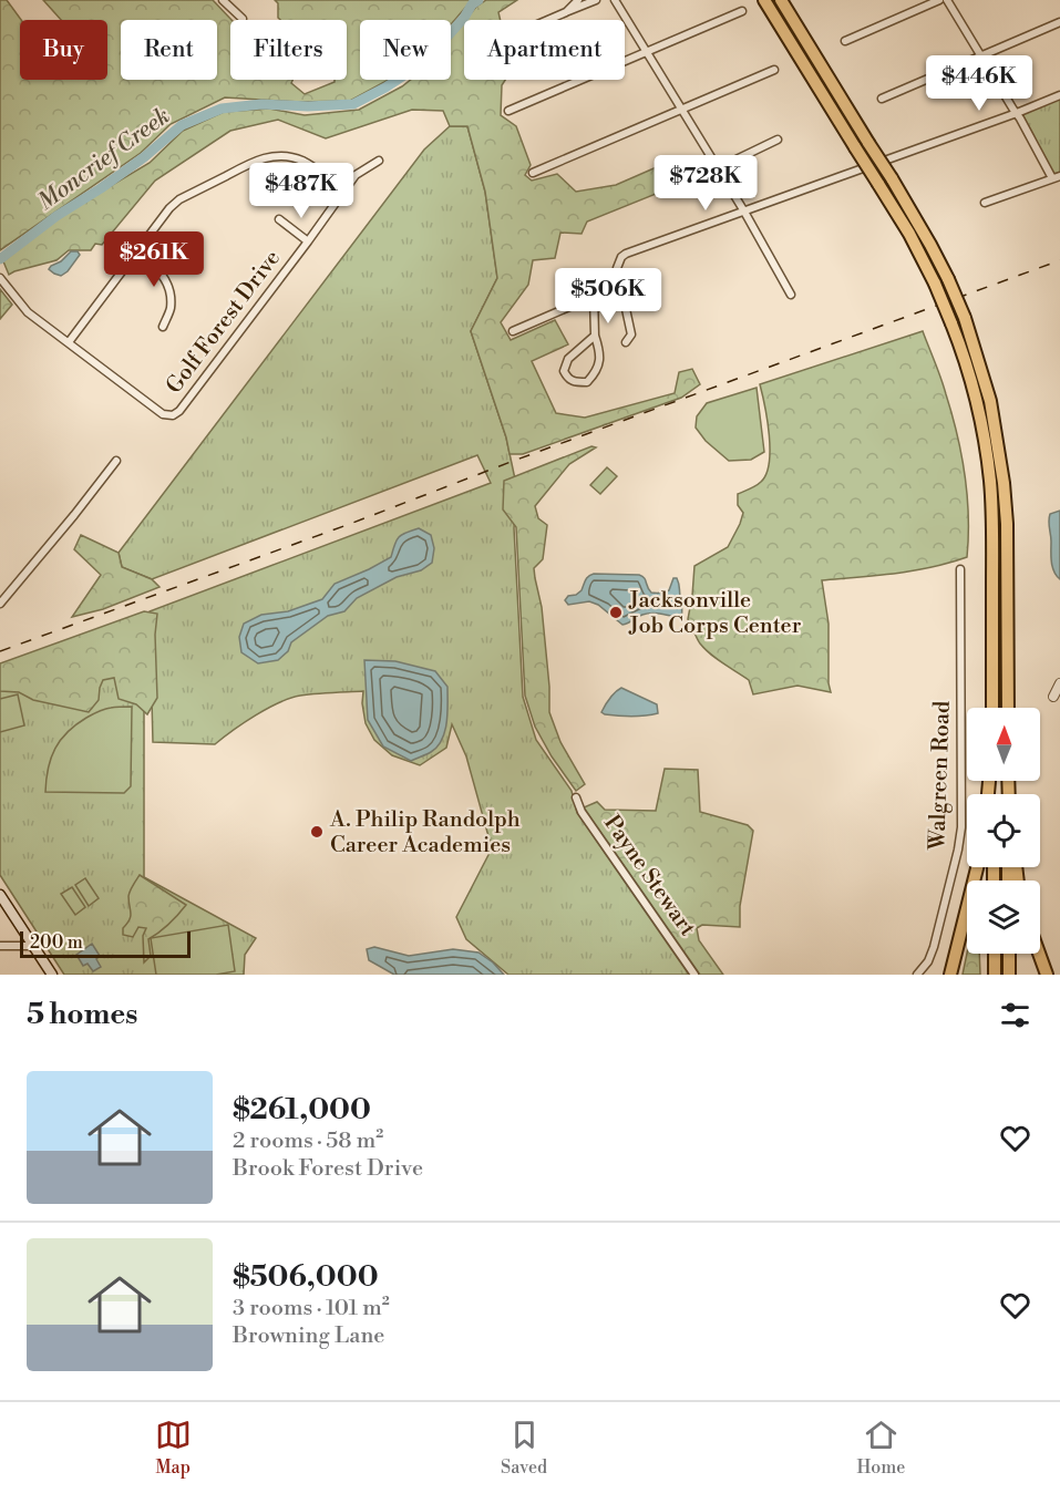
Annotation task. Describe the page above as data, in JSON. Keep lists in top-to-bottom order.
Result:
{
  "streets": {
    "street": ["Golf Forest Drive", "Walgreen Road", "Payne Stewart"]
  },
  "water": ["Moncrief Creek"],
  "places": ["Jacksonville Job Corps Center", "A. Philip Randolph Career Academies"],
  "scale_bar": "200 m",
  "north": "top",
  "page": {
    "chip": [
      "Buy",
      "Rent",
      "Filters",
      "New",
      "Apartment"
    ],
    "price": [
      "$446K",
      "$728K",
      "$487K",
      "$261K",
      "$506K"
    ],
    "scale": "200 m",
    "heading": "5 homes",
    "list": [
      {
        "name": "$261,000",
        "note": "2 rooms · 58 m² · Brook Forest Drive"
      },
      {
        "name": "$506,000",
        "note": "3 rooms · 101 m² · Browning Lane"
      }
    ],
    "tabs": ["Map", "Saved", "Home"]
  }
}
